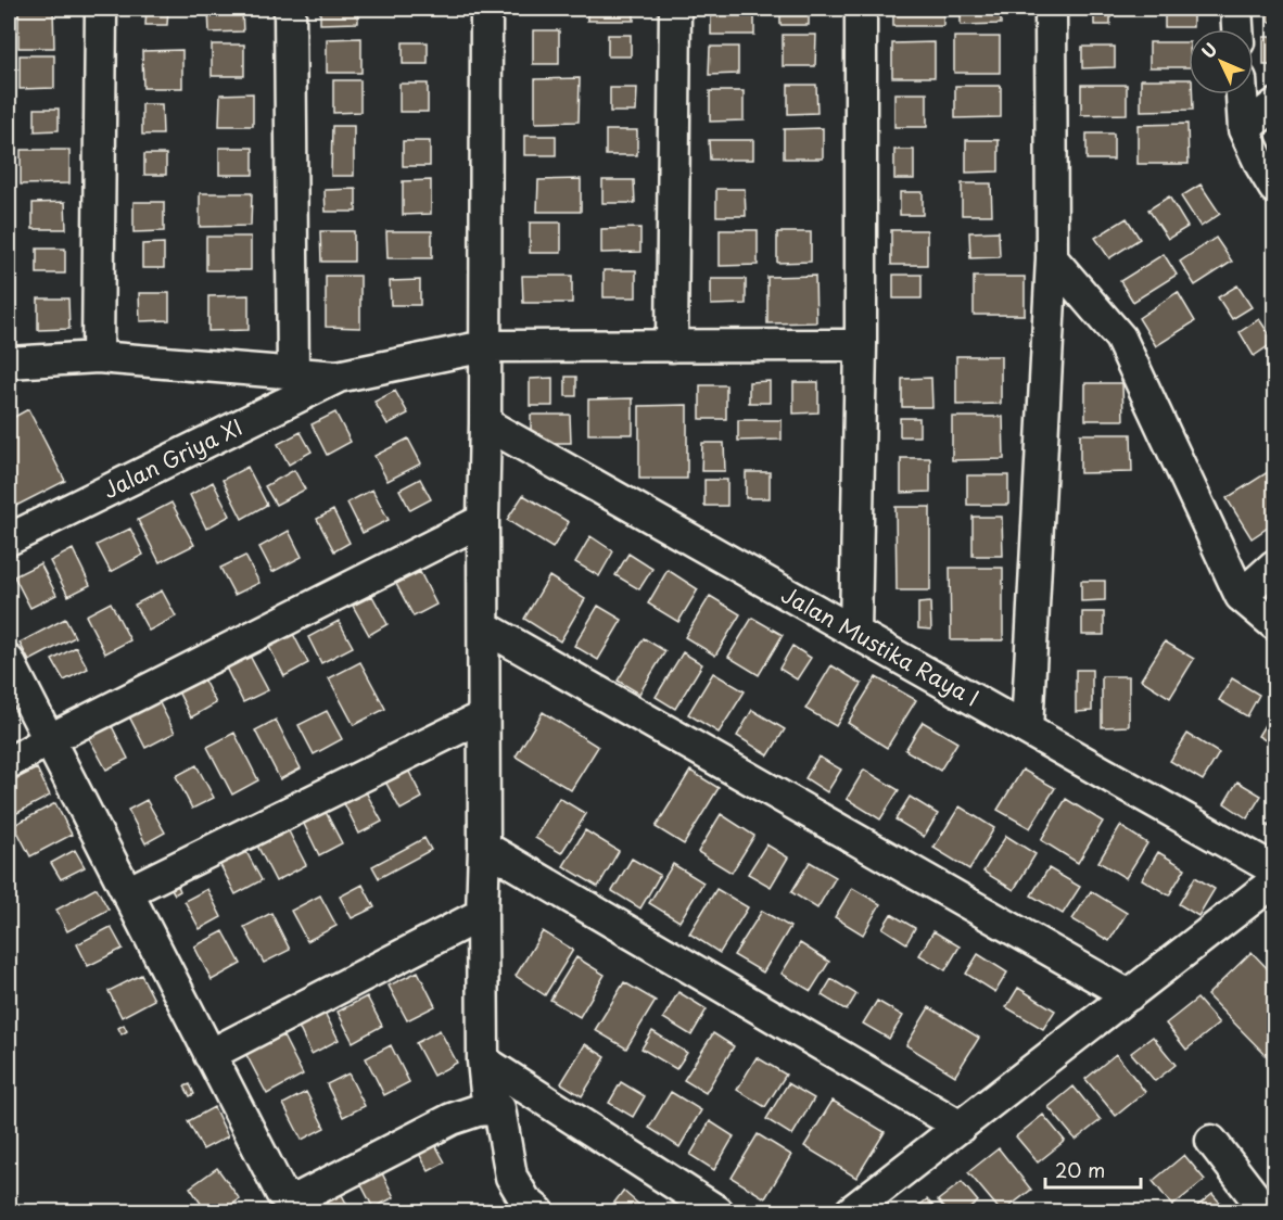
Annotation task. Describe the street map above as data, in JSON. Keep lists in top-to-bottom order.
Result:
{
  "streets": {
    "street": ["Jalan Griya XI", "Jalan Mustika Raya I"]
  },
  "scale_bar": "20 m",
  "north": "top left"
}
